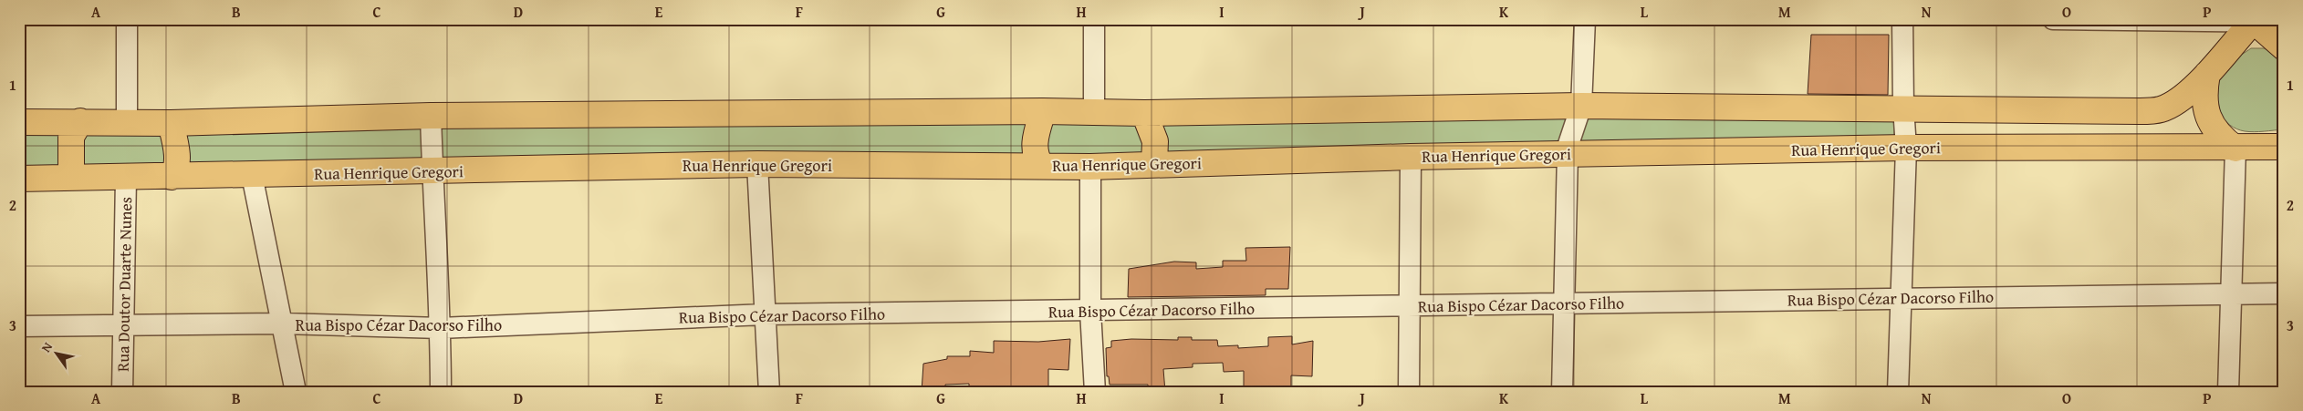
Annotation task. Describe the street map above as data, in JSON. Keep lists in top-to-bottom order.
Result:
{
  "streets": {
    "main road": ["Rua Henrique Gregori"],
    "street": ["Rua Doutor Duarte Nunes", "Rua Bispo Cézar Dacorso Filho"]
  },
  "crossings": [
    ["Rua Henrique Gregori", "Rua Doutor Duarte Nunes"],
    ["Rua Doutor Duarte Nunes", "Rua Bispo Cézar Dacorso Filho"]
  ],
  "north": "top left",
  "grid": {
    "columns": [
      "A",
      "B",
      "C",
      "D",
      "E",
      "F",
      "G",
      "H",
      "I",
      "J",
      "K",
      "L",
      "M",
      "N",
      "O",
      "P"
    ],
    "rows": ["1", "2", "3"]
  }
}
